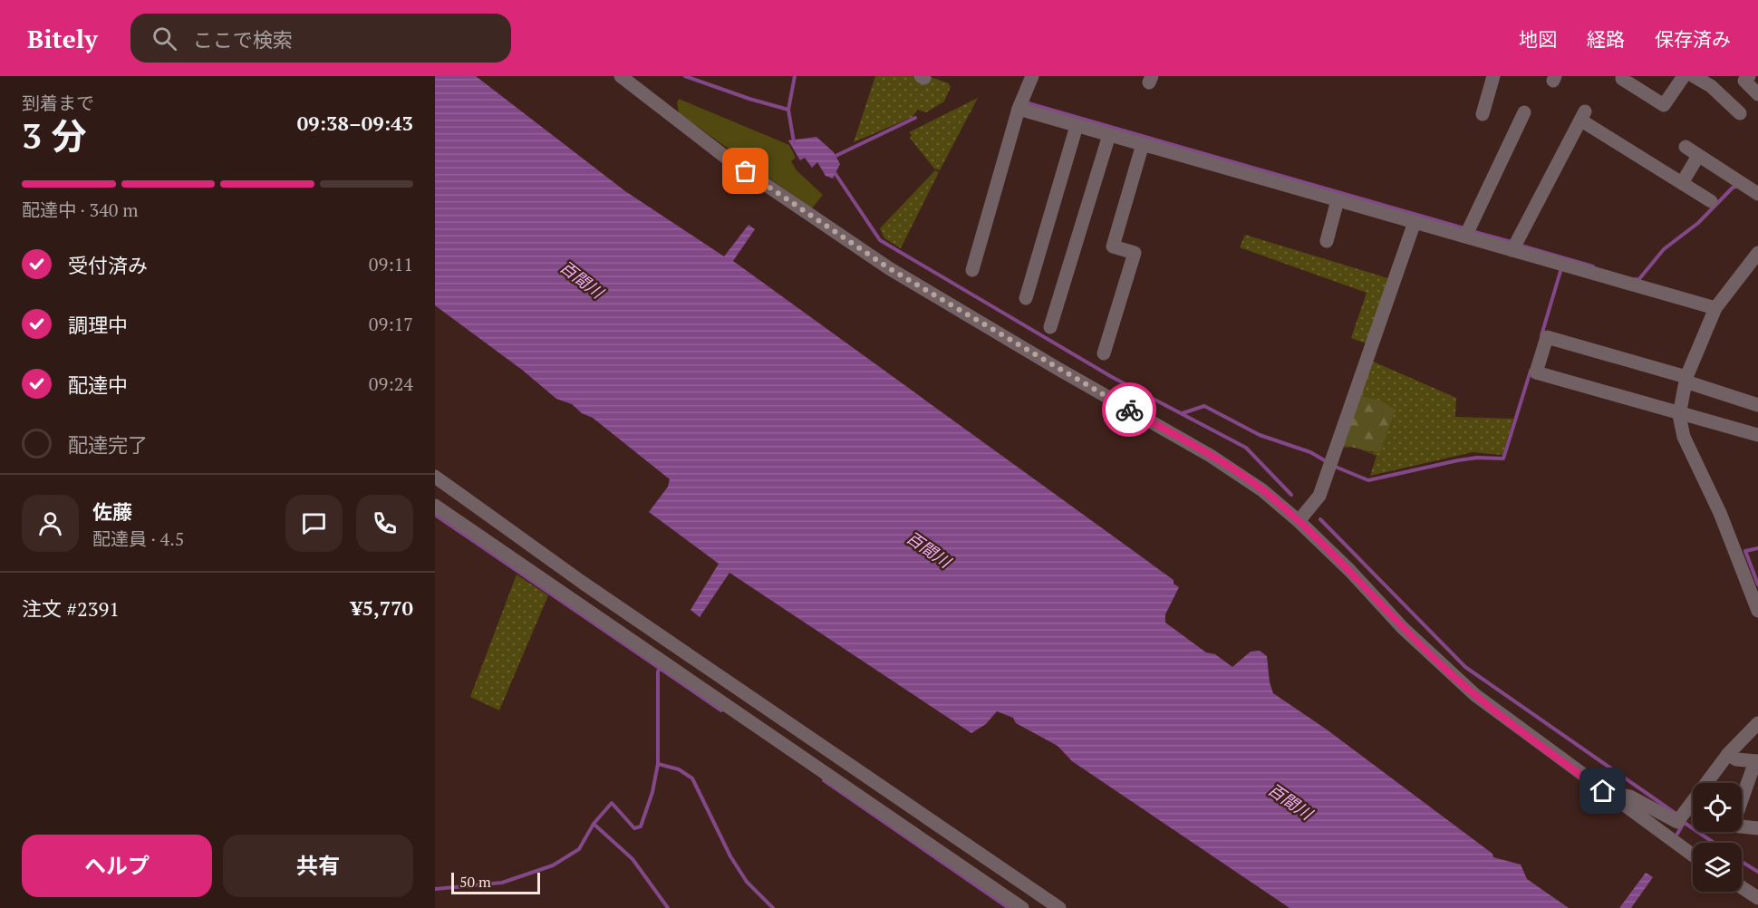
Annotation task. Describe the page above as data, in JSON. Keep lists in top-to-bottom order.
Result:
{
  "water": ["百間川"],
  "scale_bar": "50 m",
  "page": {
    "header": "Bitely",
    "search": "ここで検索",
    "nav": ["地図", "経路", "保存済み"],
    "heading": ["3 分", "到着まで", "09:38–09:43"],
    "panel": [
      "佐藤",
      "配達員 · 4.5",
      "注文 #2391",
      "¥5,770"
    ],
    "bar": "配達中 · 340 m",
    "list": [
      ["受付済み", "09:11"],
      ["調理中", "09:17"],
      ["配達中", "09:24"],
      "配達完了"
    ],
    "buttons": ["ヘルプ", "共有"],
    "scale": "50 m"
  }
}
